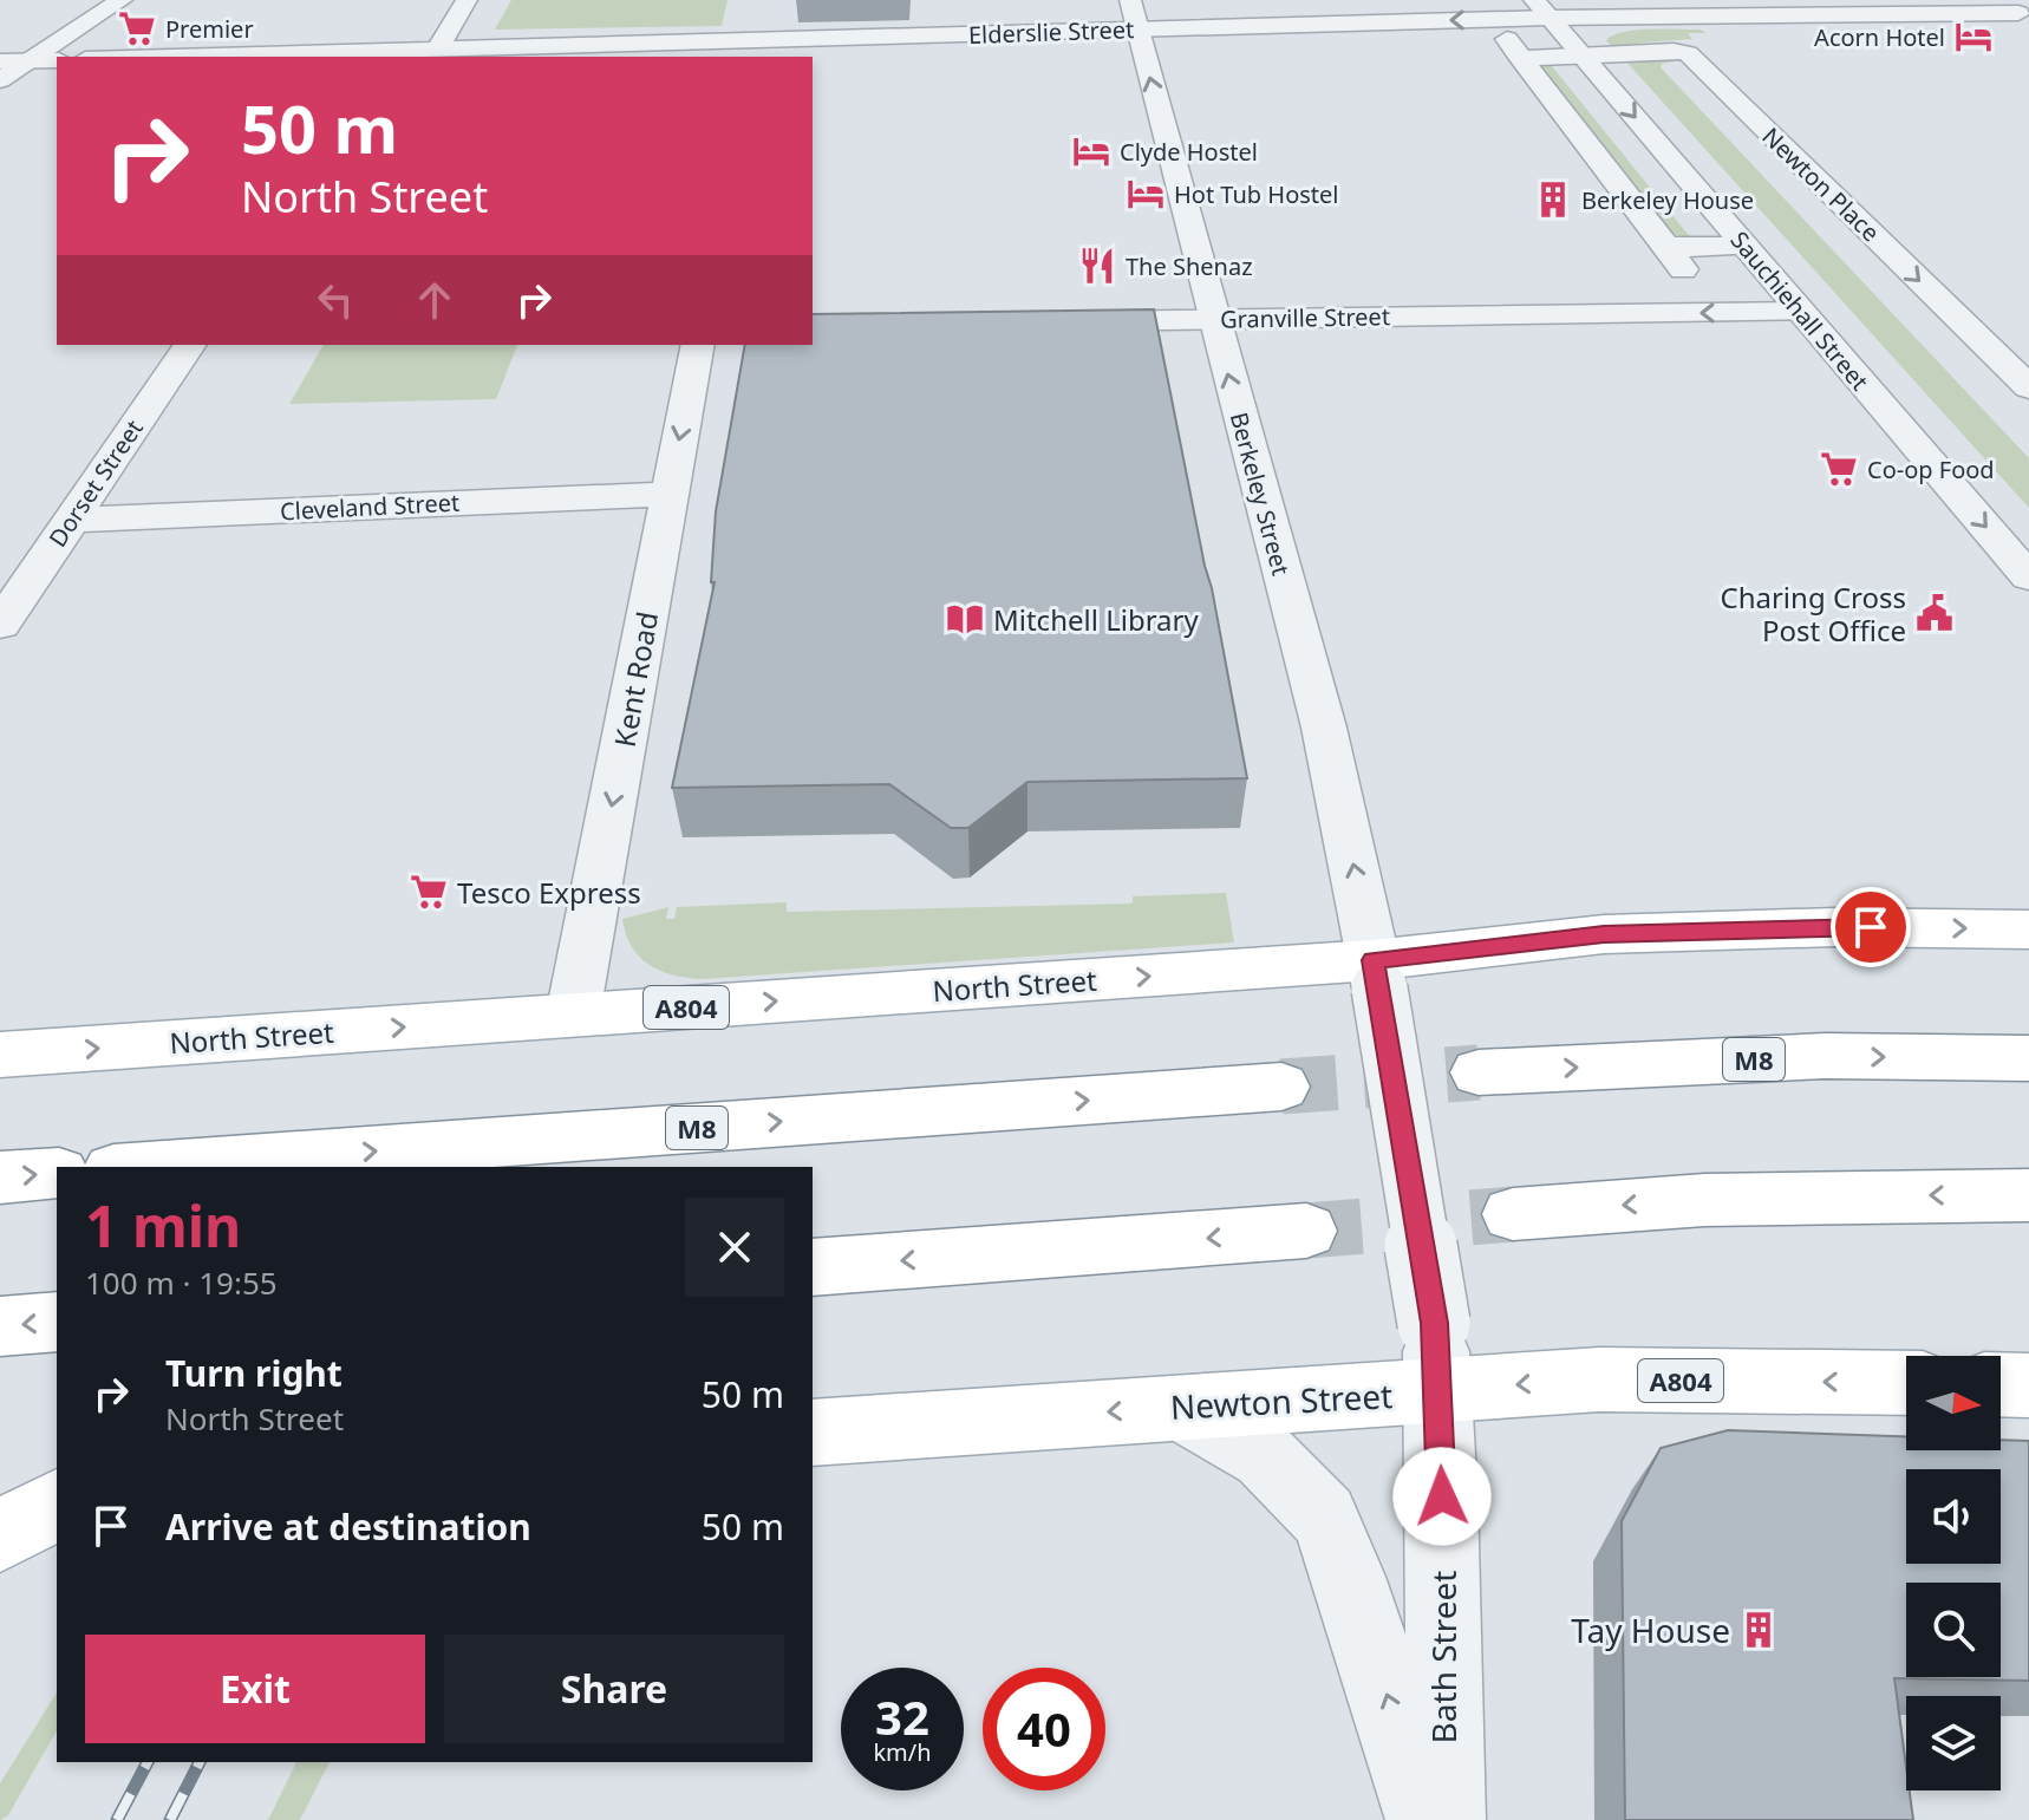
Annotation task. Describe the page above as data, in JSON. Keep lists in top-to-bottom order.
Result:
{
  "streets": {
    "main road": [
      "North Street",
      "A804",
      "M8",
      "Newton Street"
    ],
    "street": [
      "Elderslie Street",
      "Newton Place",
      "Sauchiehall Street",
      "Granville Street",
      "Dorset Street",
      "Berkeley Street",
      "Cleveland Street",
      "Kent Road",
      "Bath Street"
    ]
  },
  "crossings": [
    ["Elderslie Street", "Sauchiehall Street"],
    ["Elderslie Street", "Berkeley Street"],
    ["Newton Place", "Sauchiehall Street"],
    ["Sauchiehall Street", "Granville Street"],
    ["Granville Street", "Berkeley Street"],
    ["Dorset Street", "Cleveland Street"],
    ["Berkeley Street", "North Street"],
    ["Berkeley Street", "Bath Street"],
    ["Cleveland Street", "Kent Road"],
    ["Kent Road", "North Street"],
    ["North Street", "Bath Street"],
    ["Newton Street", "Bath Street"]
  ],
  "one_way": [
    "Newton Place",
    "Granville Street",
    "Berkeley Street",
    "Kent Road"
  ],
  "places": {
    "supermarket": ["Premier", "Co-op Food", "Tesco Express"],
    "hotel": ["Acorn Hotel", "Clyde Hostel", "Hot Tub Hostel"],
    "building": ["Berkeley House", "Tay House"],
    "restaurant": ["The Shenaz"],
    "public building": ["Charing Cross Post Office"],
    "library": ["Mitchell Library"]
  },
  "north": "right",
  "page": {
    "turn": ["50 m", "North Street"],
    "heading": ["1 min", "100 m · 19:55"],
    "list": [
      {
        "name": "Turn right",
        "note": "North Street",
        "value": "50 m"
      },
      {
        "name": "Arrive at destination",
        "value": "50 m"
      }
    ],
    "buttons": ["Exit", "Share"],
    "speed": "32 km/h",
    "limit": "40"
  }
}
